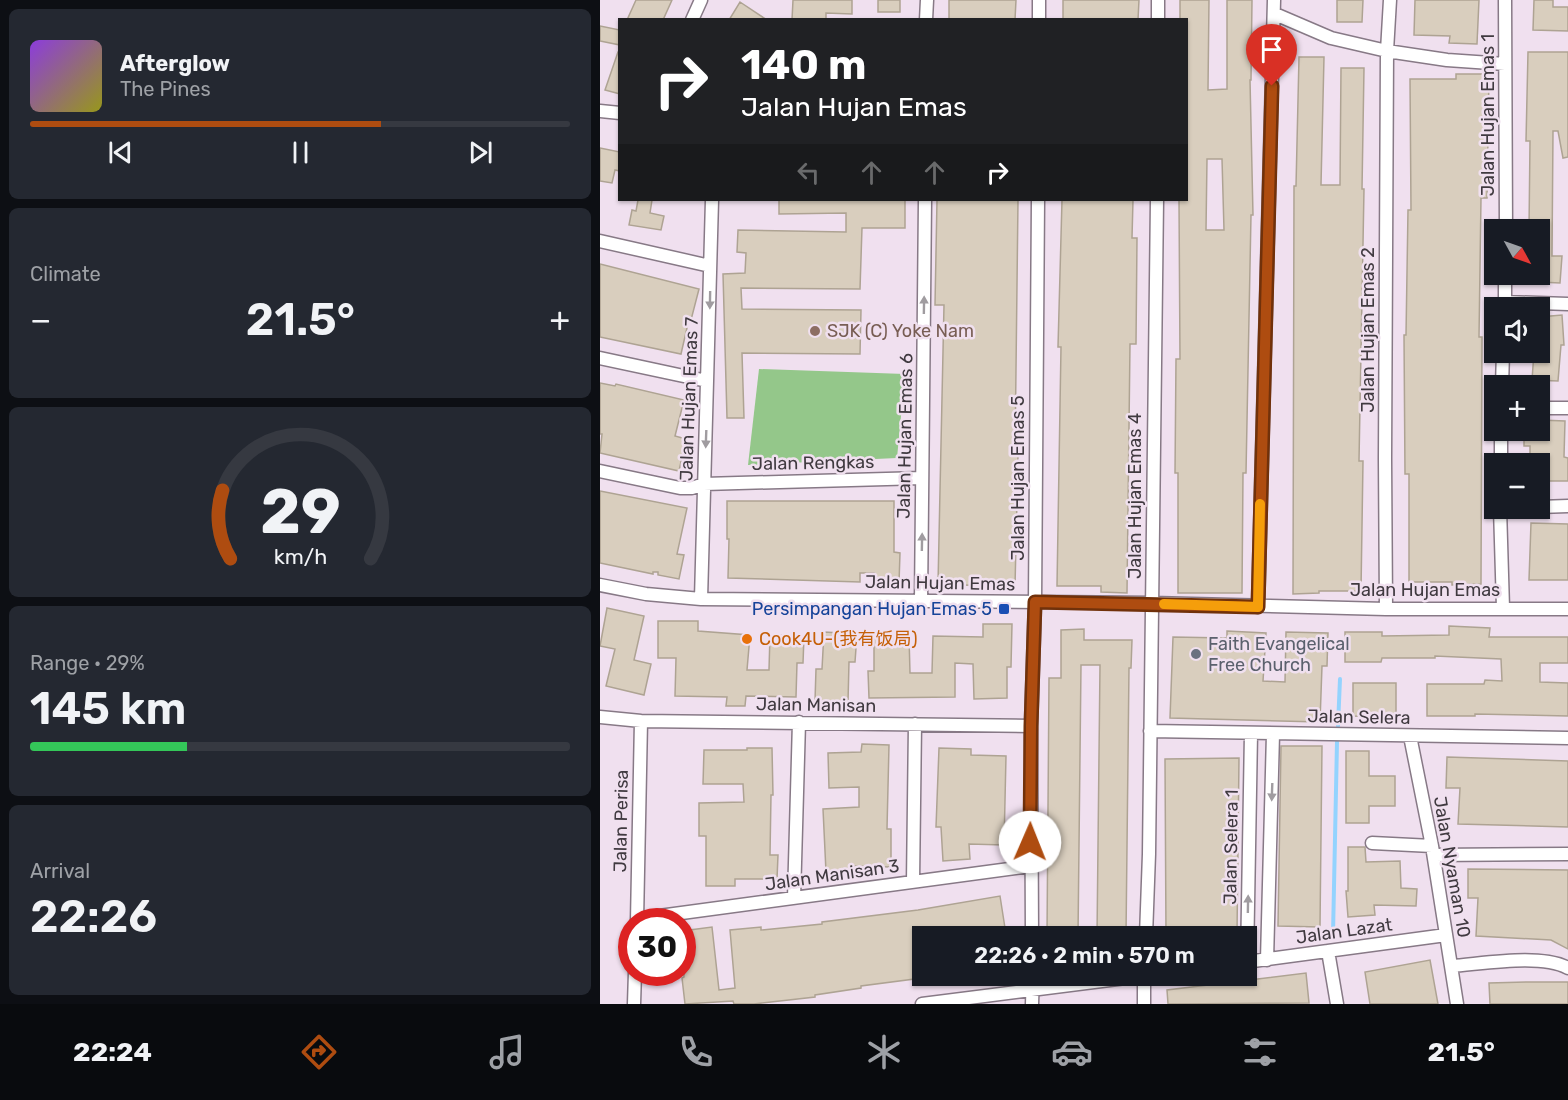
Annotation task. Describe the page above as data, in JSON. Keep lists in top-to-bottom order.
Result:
{
  "streets": {
    "street": [
      "Jalan Hujan Emas 1",
      "Jalan Hujan Emas 2",
      "Jalan Hujan Emas 7",
      "Jalan Hujan Emas 6",
      "Jalan Rengkas",
      "Jalan Hujan Emas 5",
      "Jalan Hujan Emas 4",
      "Jalan Hujan Emas",
      "Jalan Manisan",
      "Jalan Selera",
      "Jalan Perisa",
      "Jalan Selera 1",
      "Jalan Nyaman 10",
      "Jalan Manisan 3",
      "Jalan Lazat"
    ]
  },
  "crossings": [
    ["Jalan Hujan Emas 2", "Jalan Hujan Emas"],
    ["Jalan Hujan Emas 7", "Jalan Rengkas"],
    ["Jalan Hujan Emas 7", "Jalan Hujan Emas"],
    ["Jalan Hujan Emas 6", "Jalan Rengkas"],
    ["Jalan Hujan Emas 6", "Jalan Hujan Emas"],
    ["Jalan Hujan Emas 5", "Jalan Hujan Emas"],
    ["Jalan Hujan Emas 5", "Jalan Manisan"],
    ["Jalan Hujan Emas 5", "Jalan Manisan 3"],
    ["Jalan Hujan Emas 4", "Jalan Hujan Emas"],
    ["Jalan Hujan Emas 4", "Jalan Selera"],
    ["Jalan Manisan", "Jalan Perisa"],
    ["Jalan Selera", "Jalan Selera 1"],
    ["Jalan Selera", "Jalan Nyaman 10"],
    ["Jalan Nyaman 10", "Jalan Lazat"]
  ],
  "one_way": ["Jalan Hujan Emas 7", "Jalan Hujan Emas 6"],
  "places": {
    "other": ["SJK (C) Yoke Nam", "Cook4U-(我有饭局)", "Faith Evangelical Free Church"],
    "transit": ["Persimpangan Hujan Emas 5"]
  },
  "north": "bottom right",
  "page": {
    "turn": ["140 m", "Jalan Hujan Emas"],
    "song": ["Afterglow", "The Pines"],
    "tile": [
      "Climate",
      ["Range · 29%", "145 km"],
      ["Arrival", "22:26"]
    ],
    "map_buttons": ["+", "−"],
    "heat": ["−", "21.5°", "+"],
    "limit": "30",
    "trip": "22:26 · 2 min · 570 m",
    "tabs": ["22:24", "21.5°"],
    "gauge": ["29", "km/h"]
  }
}
